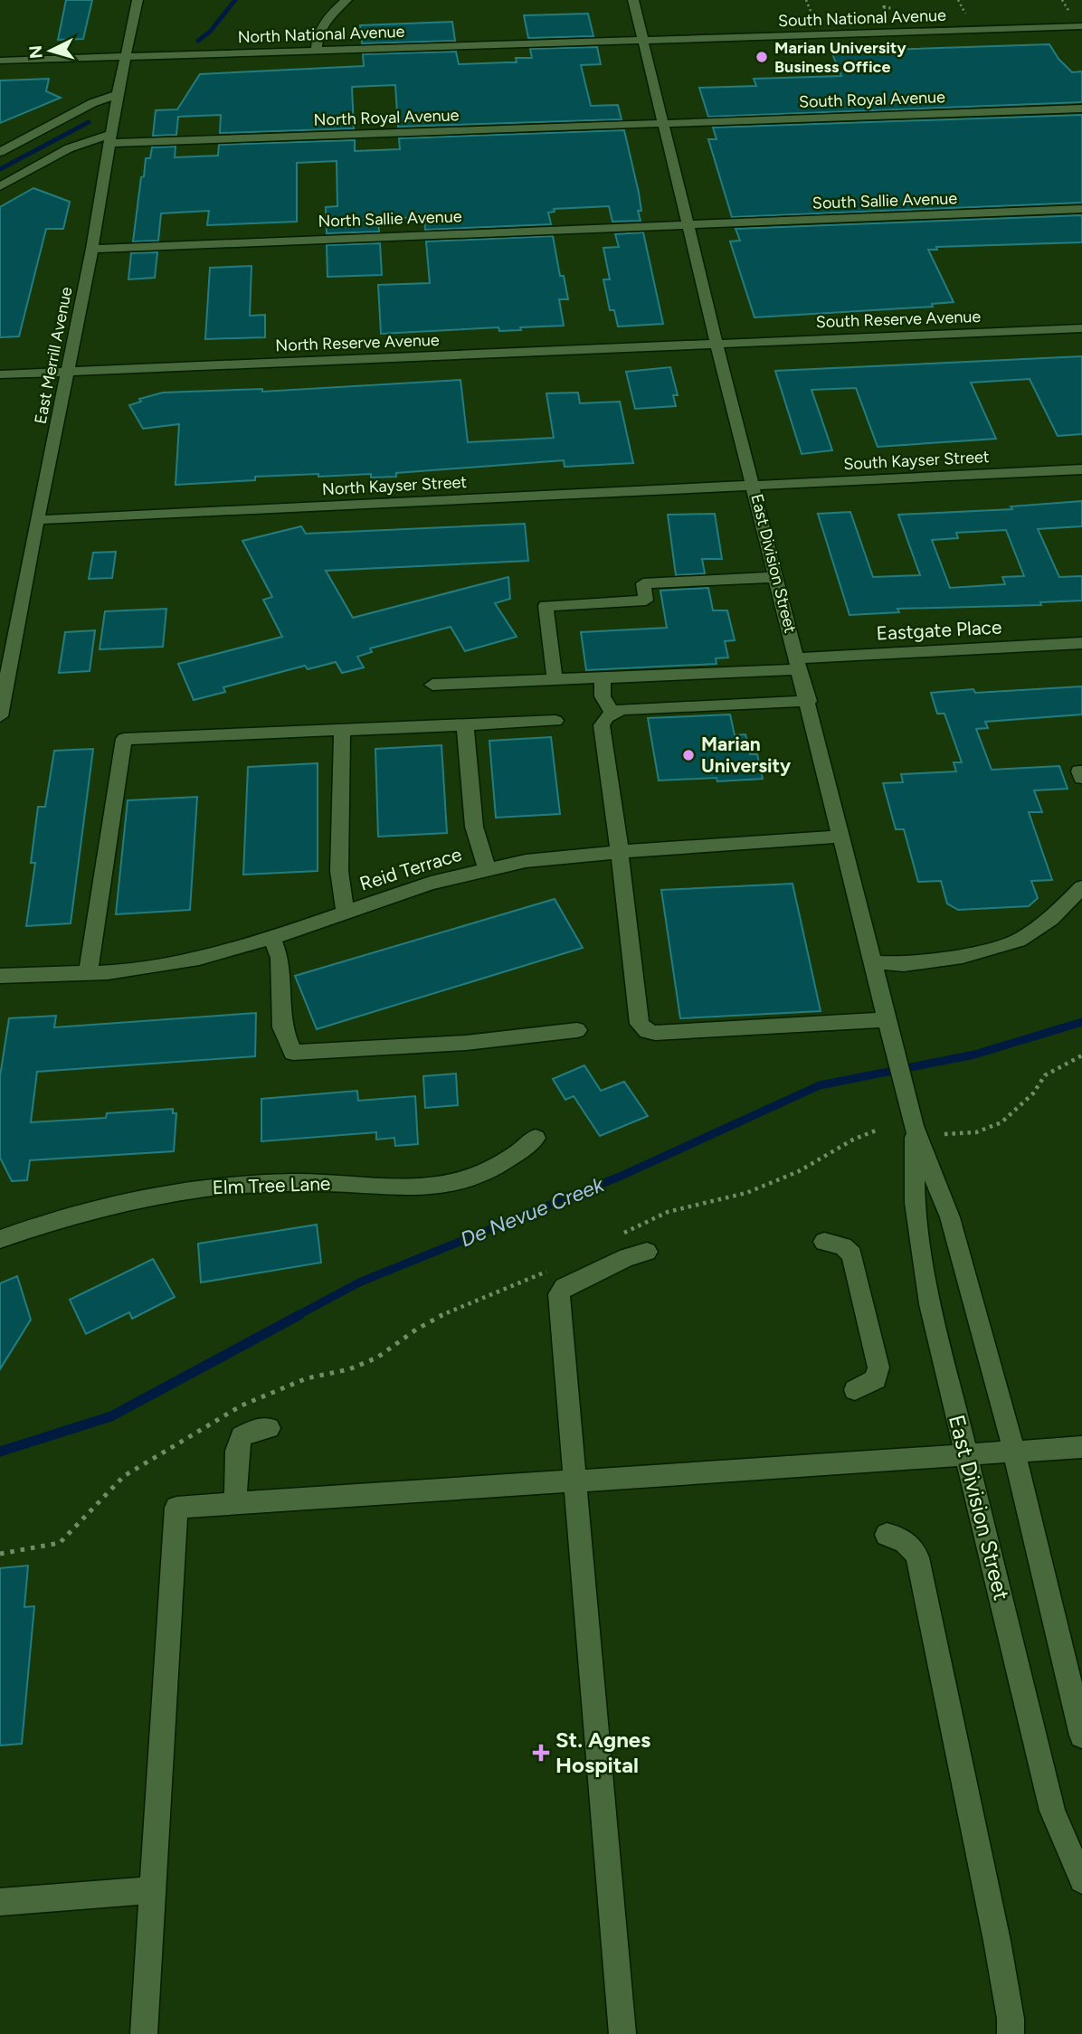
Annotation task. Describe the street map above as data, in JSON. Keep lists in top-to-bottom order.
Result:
{
  "streets": {
    "street": [
      "South National Avenue",
      "North National Avenue",
      "South Royal Avenue",
      "North Royal Avenue",
      "South Sallie Avenue",
      "North Sallie Avenue",
      "South Reserve Avenue",
      "North Reserve Avenue",
      "East Merrill Avenue",
      "South Kayser Street",
      "North Kayser Street",
      "East Division Street",
      "Eastgate Place",
      "Reid Terrace",
      "Elm Tree Lane"
    ]
  },
  "crossings": [
    ["South National Avenue", "North National Avenue"],
    ["South National Avenue", "East Division Street"],
    ["North National Avenue", "East Merrill Avenue"],
    ["North National Avenue", "East Division Street"],
    ["South Royal Avenue", "North Royal Avenue"],
    ["South Royal Avenue", "East Division Street"],
    ["North Royal Avenue", "East Merrill Avenue"],
    ["North Royal Avenue", "East Division Street"],
    ["South Sallie Avenue", "North Sallie Avenue"],
    ["South Sallie Avenue", "East Division Street"],
    ["North Sallie Avenue", "East Merrill Avenue"],
    ["North Sallie Avenue", "East Division Street"],
    ["South Reserve Avenue", "North Reserve Avenue"],
    ["South Reserve Avenue", "East Division Street"],
    ["North Reserve Avenue", "East Merrill Avenue"],
    ["North Reserve Avenue", "East Division Street"],
    ["East Merrill Avenue", "North Kayser Street"],
    ["South Kayser Street", "North Kayser Street"],
    ["South Kayser Street", "East Division Street"],
    ["North Kayser Street", "East Division Street"],
    ["East Division Street", "Eastgate Place"],
    ["East Division Street", "Reid Terrace"]
  ],
  "water": ["De Nevue Creek"],
  "places": {
    "other": ["Marian University Business Office", "Marian University"],
    "health": ["St. Agnes Hospital"]
  },
  "north": "left"
}
